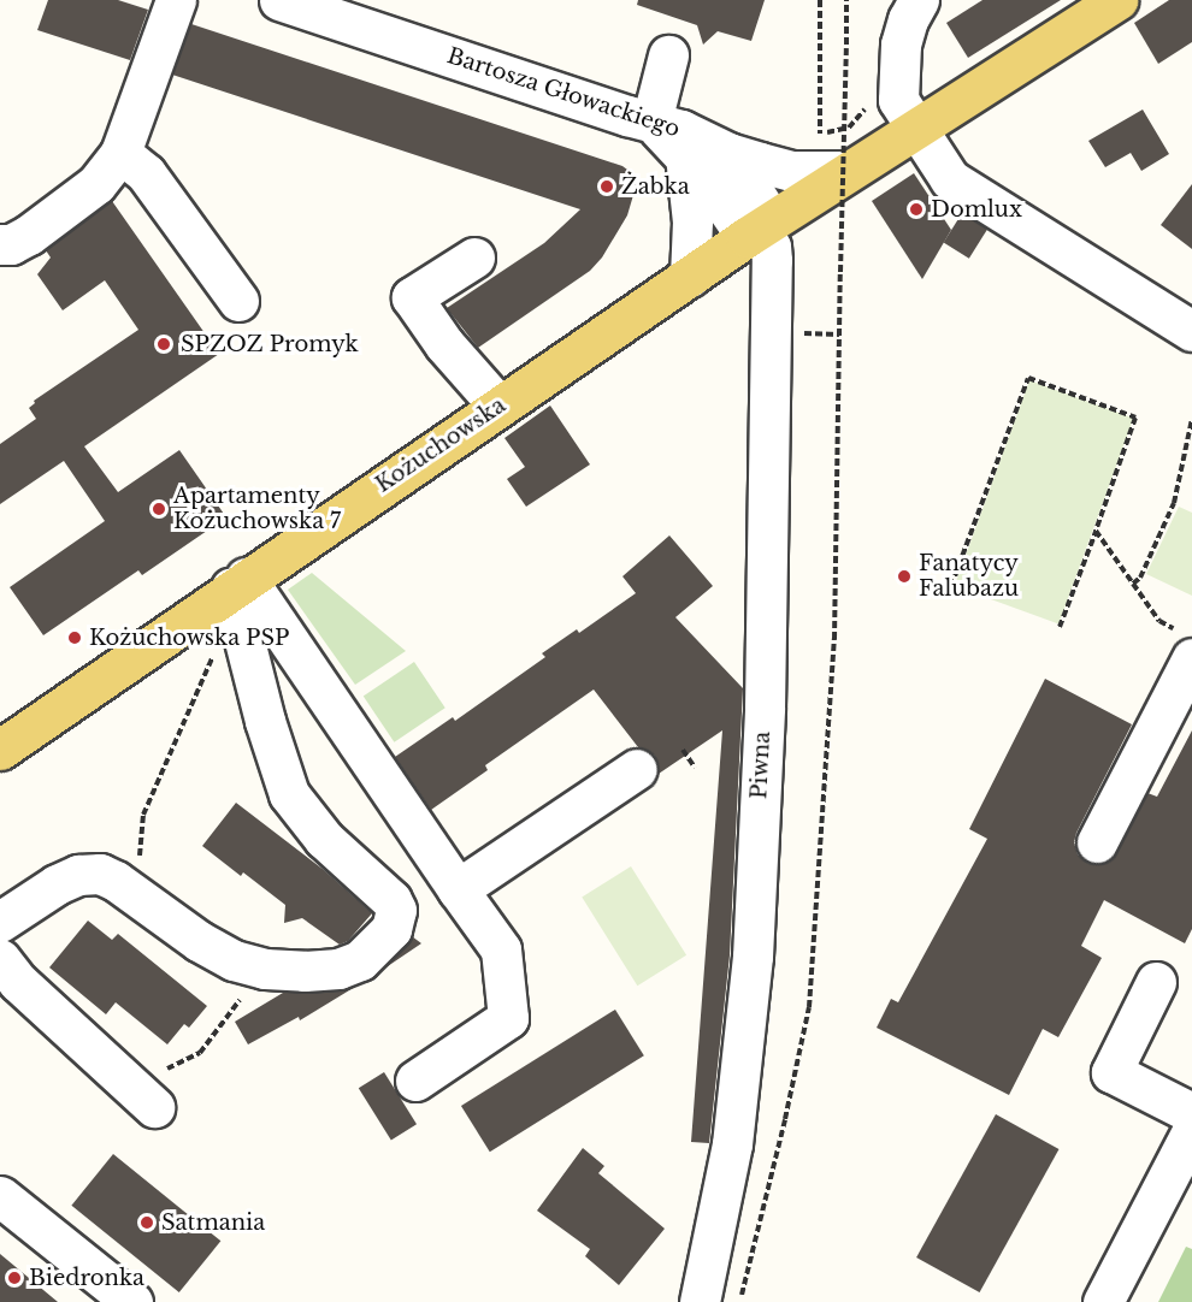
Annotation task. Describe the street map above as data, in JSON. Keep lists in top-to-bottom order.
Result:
{
  "streets": {
    "main road": ["Kożuchowska"],
    "street": ["Bartosza Głowackiego", "Piwna"]
  },
  "crossings": [
    ["Bartosza Głowackiego", "Kożuchowska"],
    ["Kożuchowska", "Piwna"]
  ],
  "places": [
    "Żabka",
    "Domlux",
    "SPZOZ Promyk",
    "Apartamenty Kożuchowska 7",
    "Fanatycy Falubazu",
    "Kożuchowska PSP",
    "Satmania",
    "Biedronka"
  ]
}
